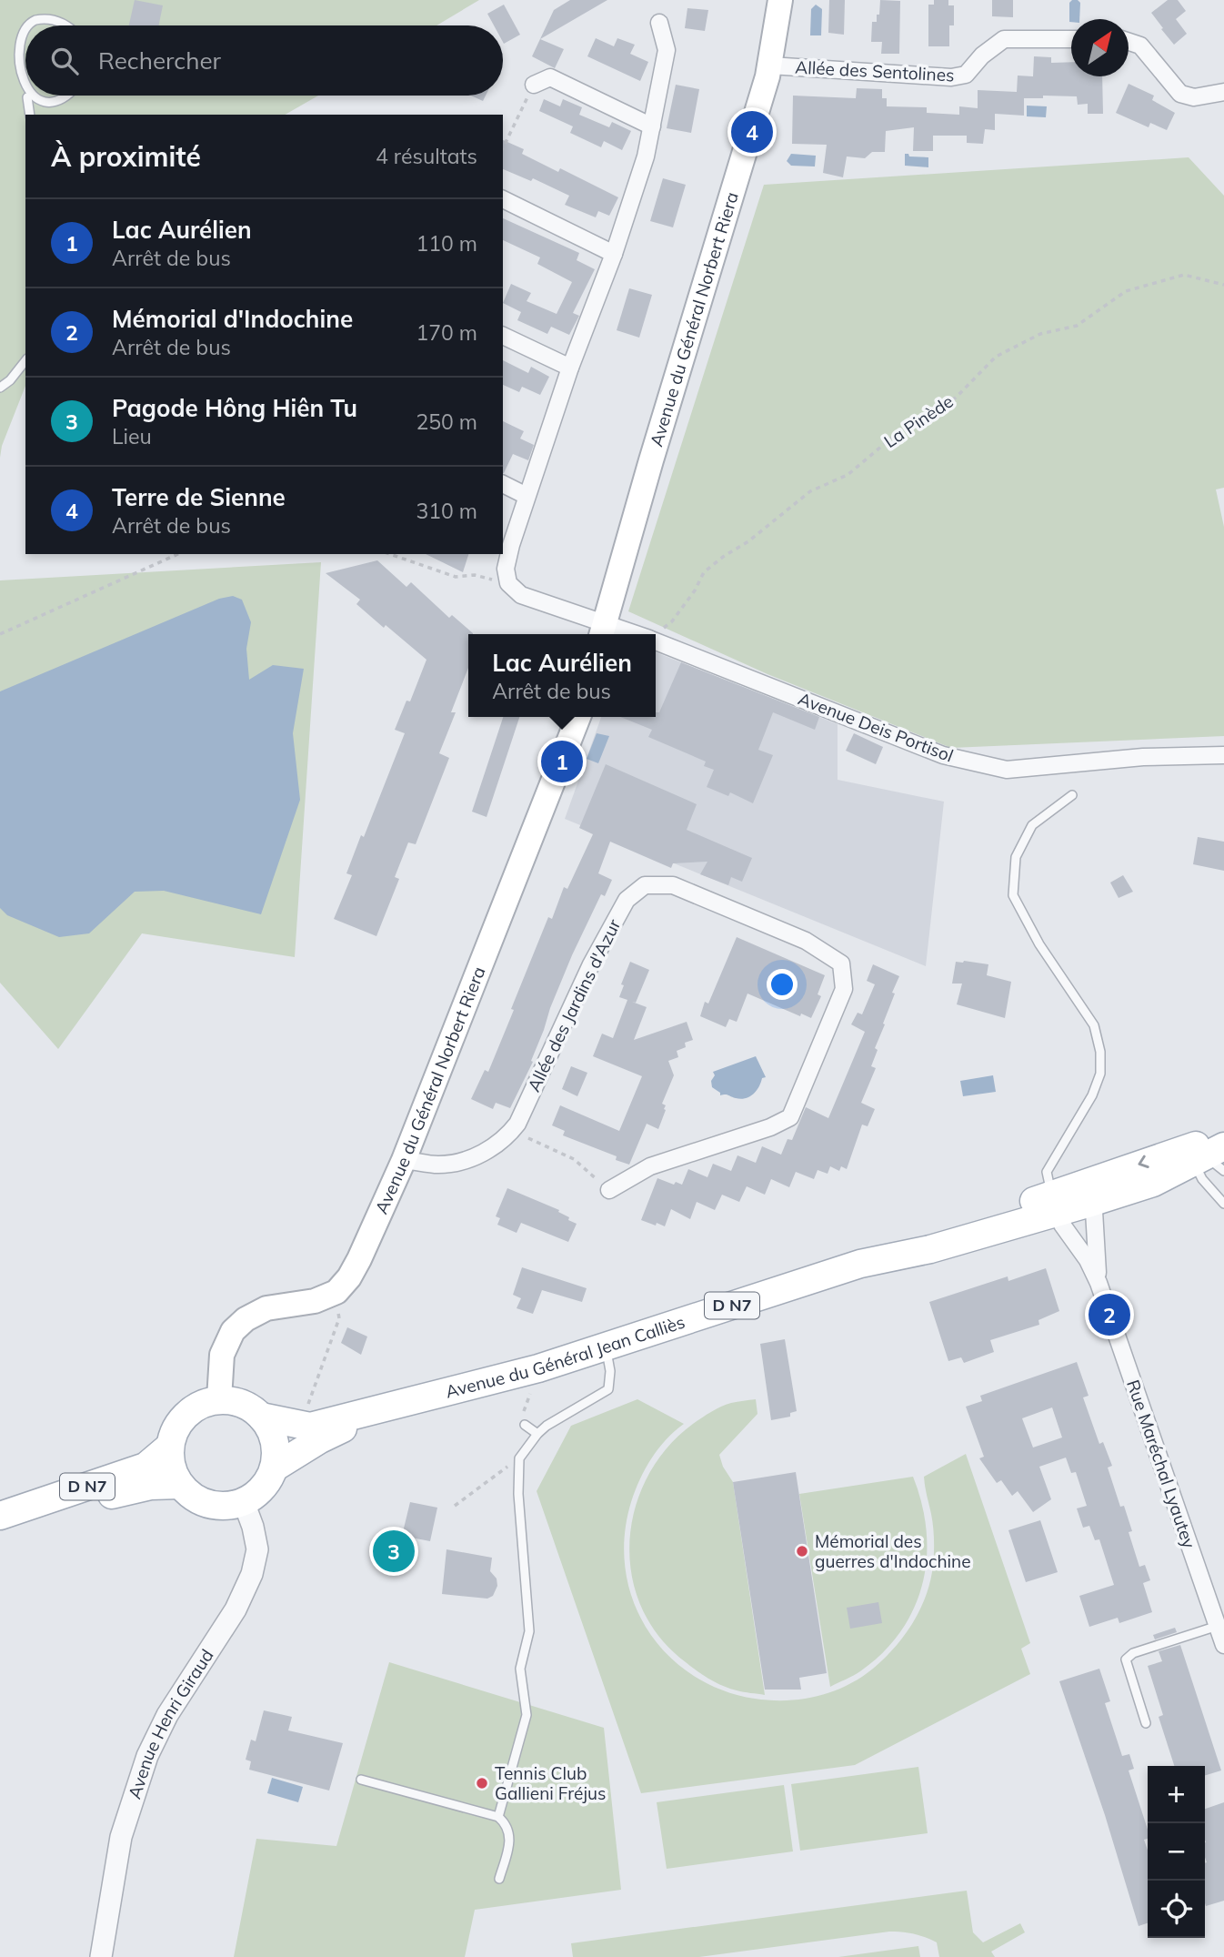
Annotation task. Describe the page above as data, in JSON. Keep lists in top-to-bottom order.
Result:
{
  "streets": {
    "main road": ["Avenue du Général Norbert Riera", "D N7", "Avenue du Général Jean Calliès"],
    "street": [
      "Allée des Sentolines",
      "Avenue Deis Portisol",
      "Allée des Jardins d'Azur",
      "Rue Maréchal Lyautey",
      "Avenue Henri Giraud"
    ],
    "path": ["La Pinède"]
  },
  "crossings": [
    ["Allée des Sentolines", "Avenue du Général Norbert Riera"],
    ["Avenue du Général Norbert Riera", "Avenue Deis Portisol"],
    ["Avenue du Général Norbert Riera", "Allée des Jardins d'Azur"],
    ["D N7", "Avenue du Général Jean Calliès"],
    ["D N7", "Avenue Henri Giraud"],
    ["Avenue du Général Jean Calliès", "Avenue Henri Giraud"]
  ],
  "places": ["Mémorial des guerres d'Indochine", "Tennis Club Gallieni Fréjus"],
  "north": "top right",
  "page": {
    "search": "Rechercher",
    "pins": [
      "4",
      "1",
      "2",
      "3"
    ],
    "heading": ["À proximité", "4 résultats"],
    "list": [
      {
        "mark": "1",
        "name": "Lac Aurélien",
        "note": "Arrêt de bus",
        "value": "110 m"
      },
      {
        "mark": "2",
        "name": "Mémorial d'Indochine",
        "note": "Arrêt de bus",
        "value": "170 m"
      },
      {
        "mark": "3",
        "name": "Pagode Hông Hiên Tu",
        "note": "Lieu",
        "value": "250 m"
      },
      {
        "mark": "4",
        "name": "Terre de Sienne",
        "note": "Arrêt de bus",
        "value": "310 m"
      }
    ],
    "popup": ["Lac Aurélien", "Arrêt de bus"],
    "map_buttons": ["+", "−"]
  }
}
